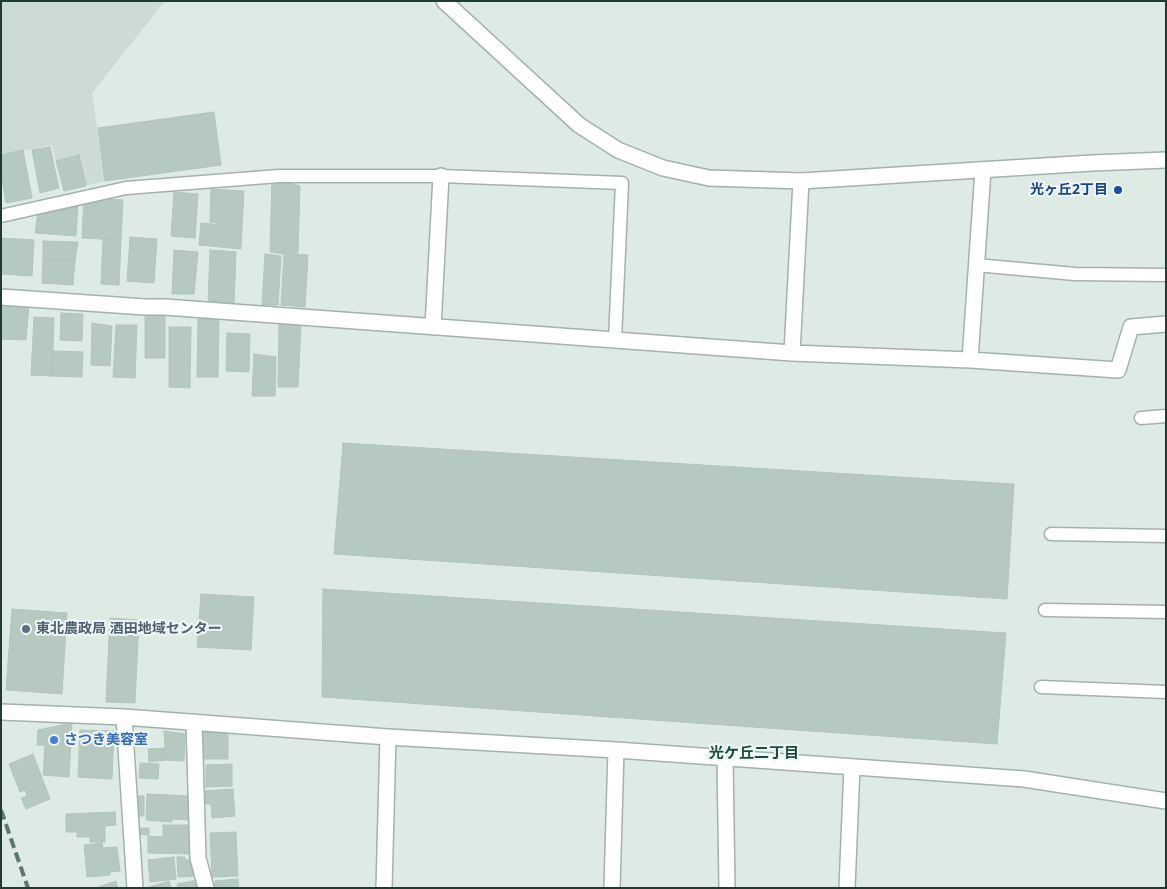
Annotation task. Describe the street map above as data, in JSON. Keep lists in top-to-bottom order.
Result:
{
  "districts": ["光ケ丘二丁目"],
  "places": ["光ヶ丘2丁目", "東北農政局 酒田地域センター", "さつき美容室"]
}
